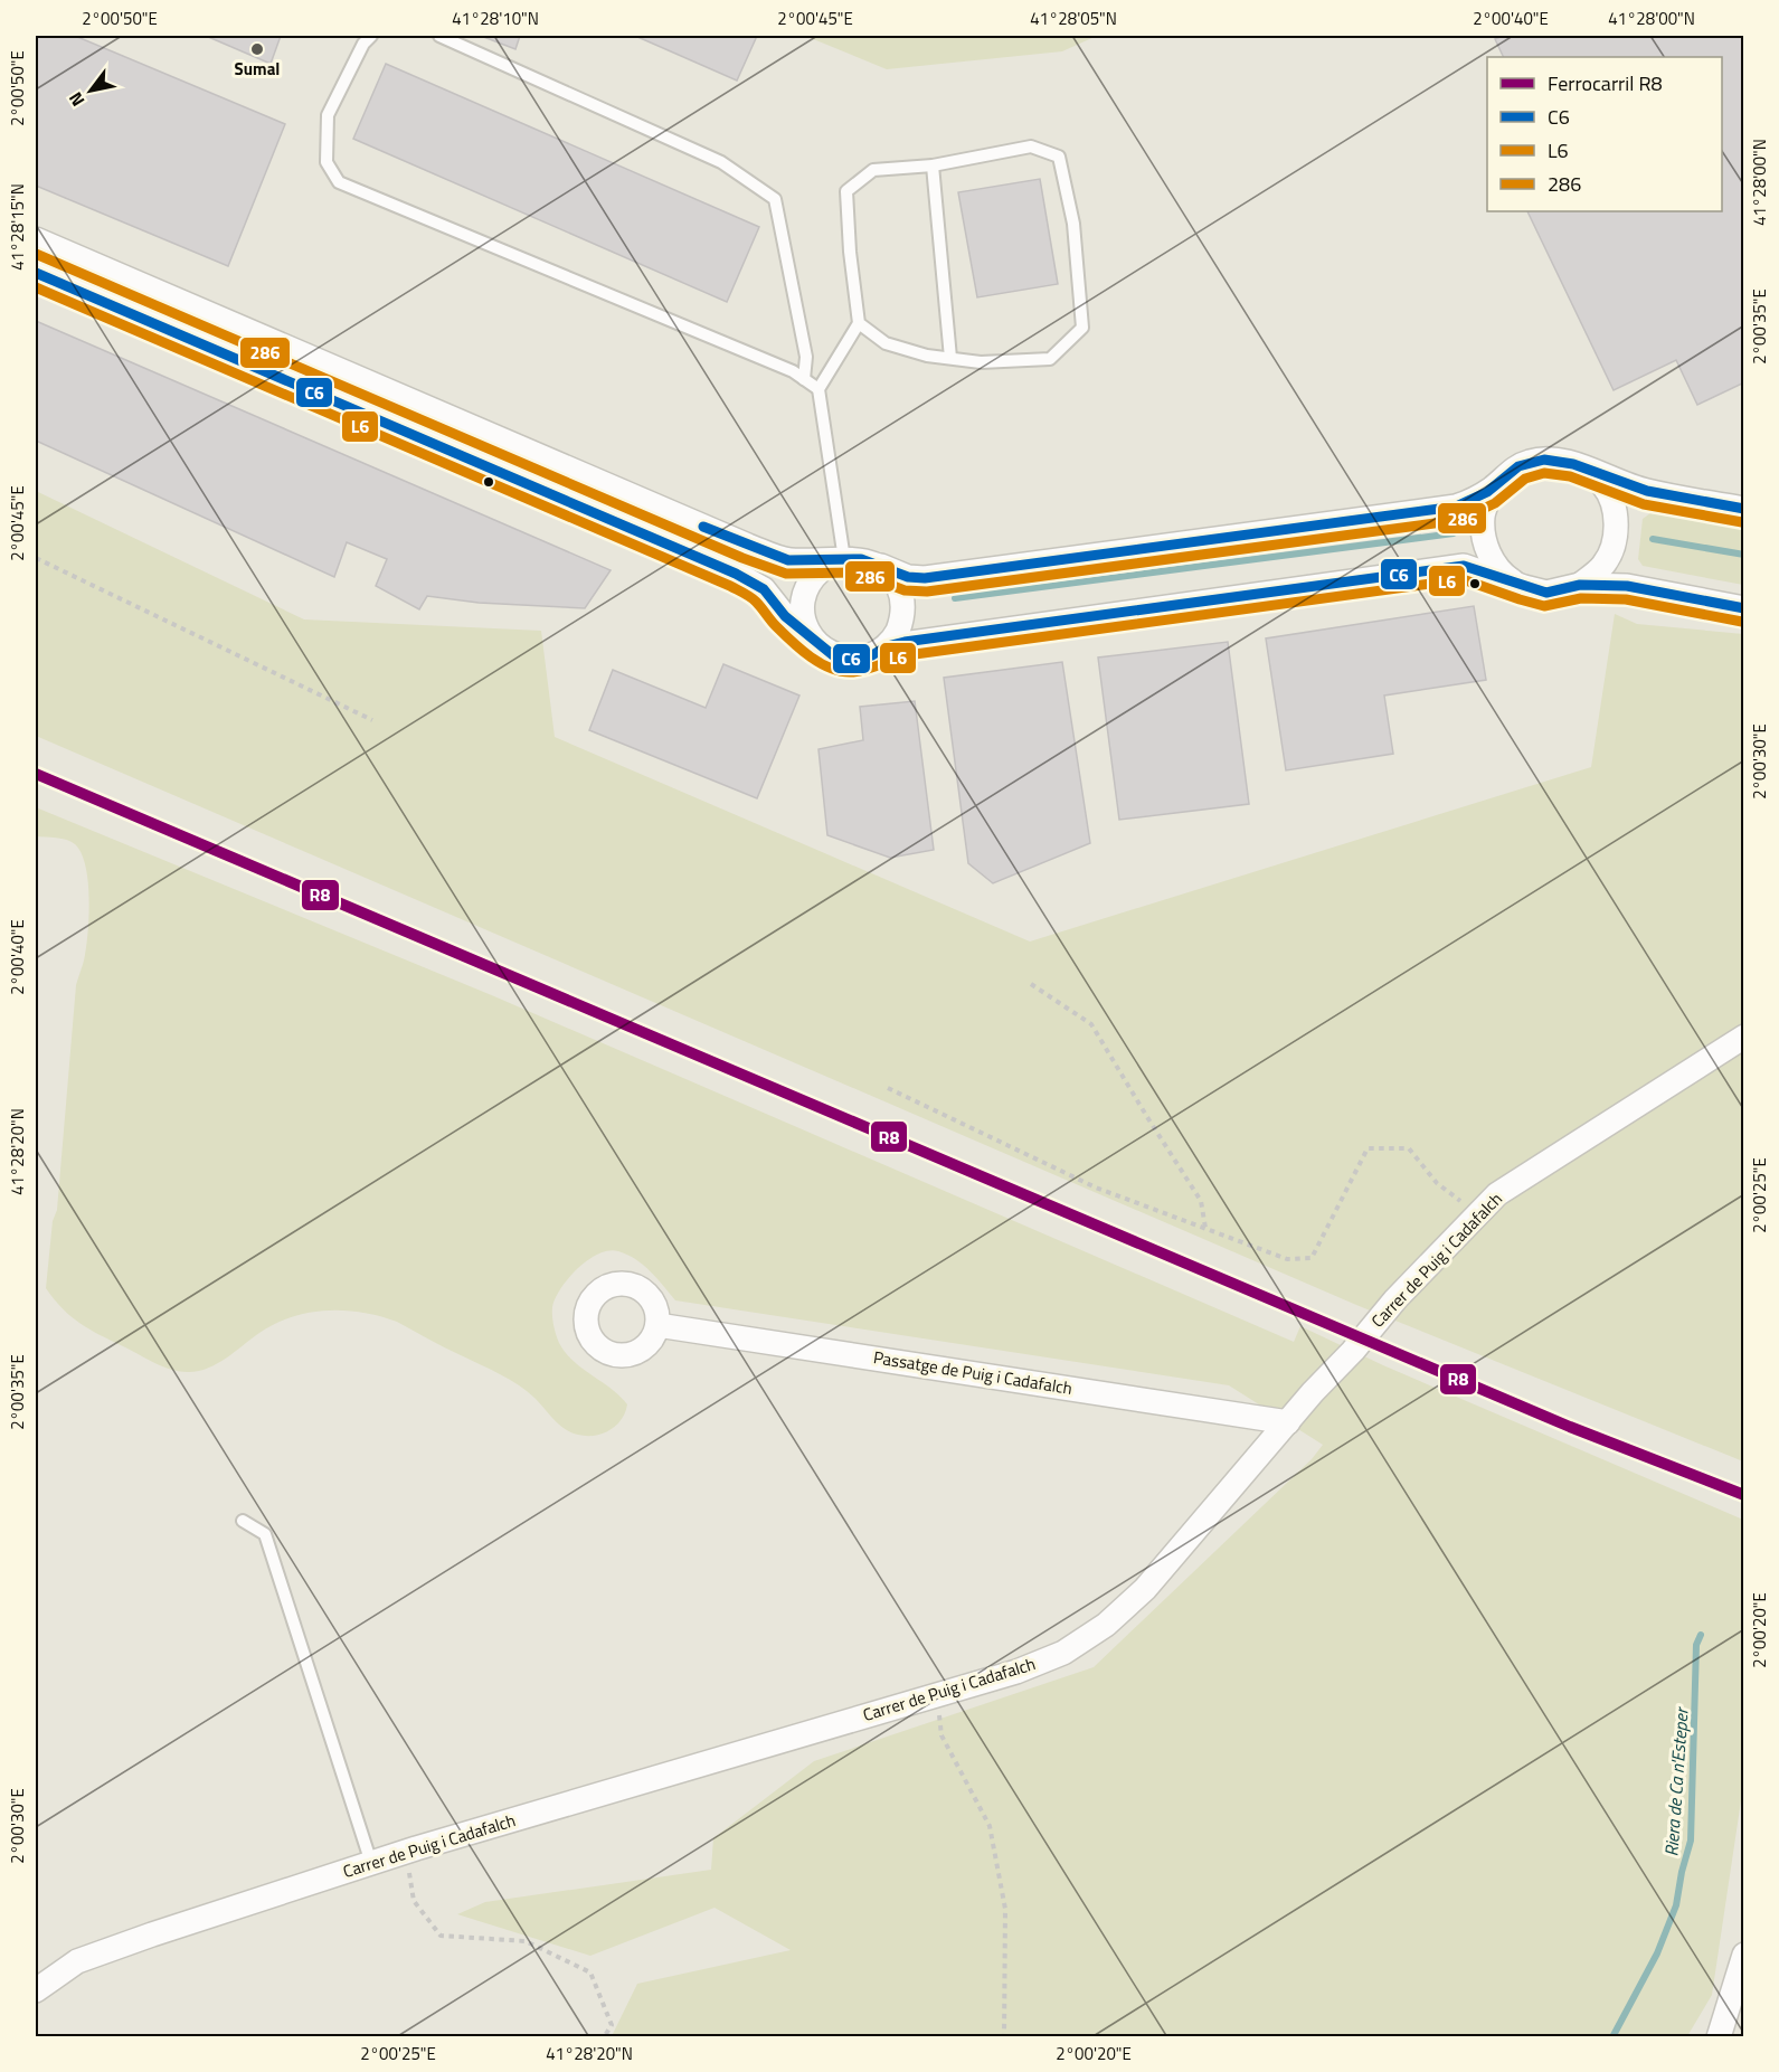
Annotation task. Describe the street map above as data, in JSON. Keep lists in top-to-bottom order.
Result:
{
  "streets": {
    "street": ["Carrer de Puig i Cadafalch", "Passatge de Puig i Cadafalch"]
  },
  "crossings": [
    ["Carrer de Puig i Cadafalch", "Passatge de Puig i Cadafalch"]
  ],
  "water": ["Riera de Ca n'Esteper"],
  "places": ["Sumal"],
  "lines": [
    "transit line 286",
    "transit line C6",
    "transit line L6",
    "rail line R8"
  ],
  "legend": [
    "Ferrocarril R8",
    "C6",
    "L6",
    "286"
  ],
  "north": "bottom left",
  "coordinates": [
    "2°00'50\"E",
    "41°28'10\"N",
    "2°00'45\"E",
    "41°28'05\"N",
    "2°00'40\"E",
    "41°28'00\"N",
    "41°28'15\"N",
    "2°00'35\"E",
    "2°00'30\"E",
    "41°28'20\"N",
    "2°00'25\"E",
    "2°00'20\"E"
  ]
}
